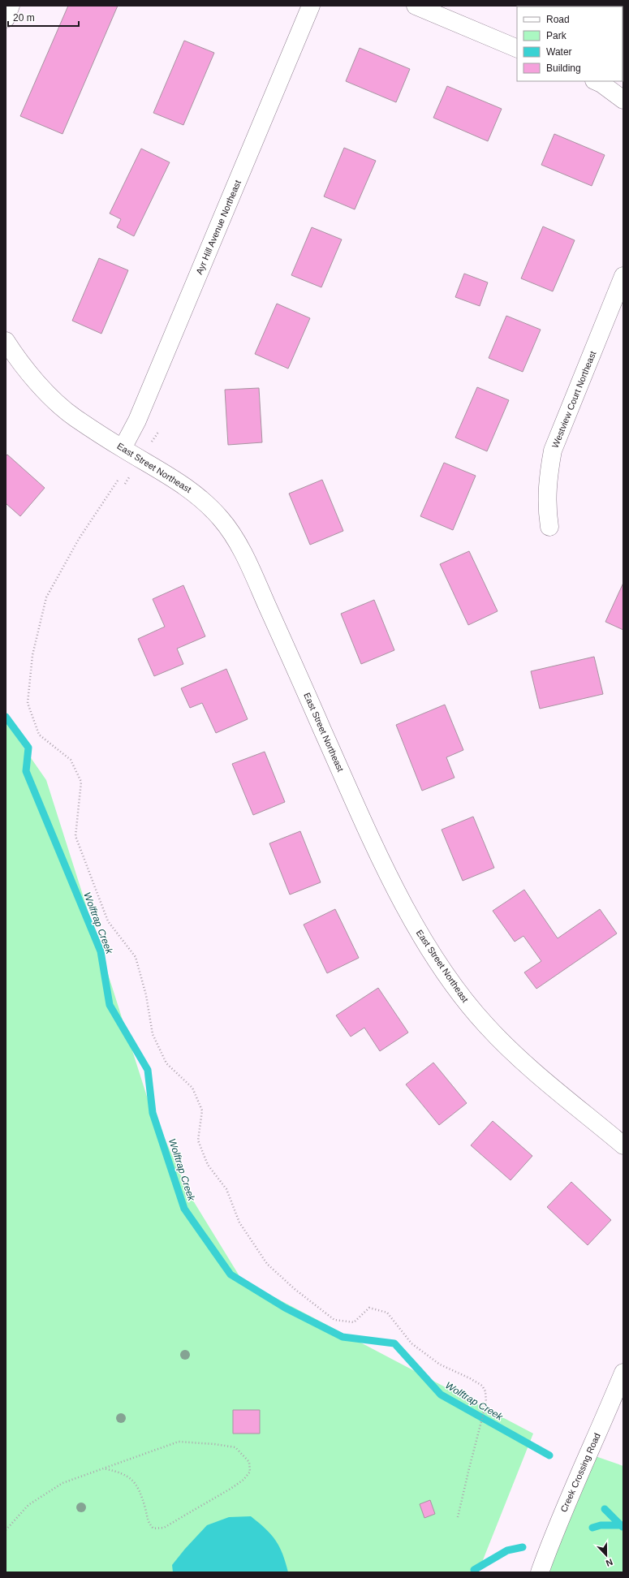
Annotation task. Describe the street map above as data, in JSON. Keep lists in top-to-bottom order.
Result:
{
  "streets": {
    "street": [
      "Ayr Hill Avenue Northeast",
      "Westview Court Northeast",
      "East Street Northeast",
      "Creek Crossing Road"
    ]
  },
  "crossings": [
    ["Ayr Hill Avenue Northeast", "East Street Northeast"]
  ],
  "water": ["Wolftrap Creek"],
  "legend": [
    "Road",
    "Park",
    "Water",
    "Building"
  ],
  "scale_bar": "20 m",
  "north": "bottom"
}
